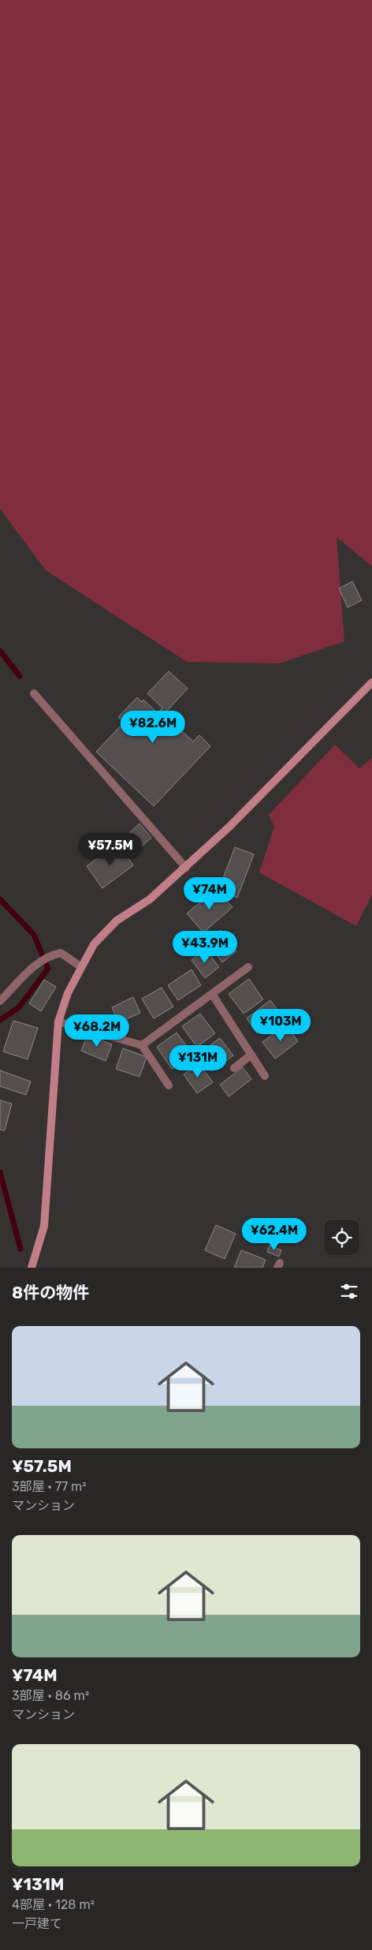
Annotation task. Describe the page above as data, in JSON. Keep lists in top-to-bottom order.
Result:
{
  "page": {
    "price": [
      "¥82.6M",
      "¥57.5M",
      "¥74M",
      "¥43.9M",
      "¥103M",
      "¥68.2M",
      "¥131M",
      "¥62.4M"
    ],
    "heading": "8件の物件",
    "list": [
      {
        "name": "¥57.5M",
        "note": "3部屋 · 77 m² · マンション"
      },
      {
        "name": "¥74M",
        "note": "3部屋 · 86 m² · マンション"
      },
      {
        "name": "¥131M",
        "note": "4部屋 · 128 m² · 一戸建て"
      }
    ]
  }
}
